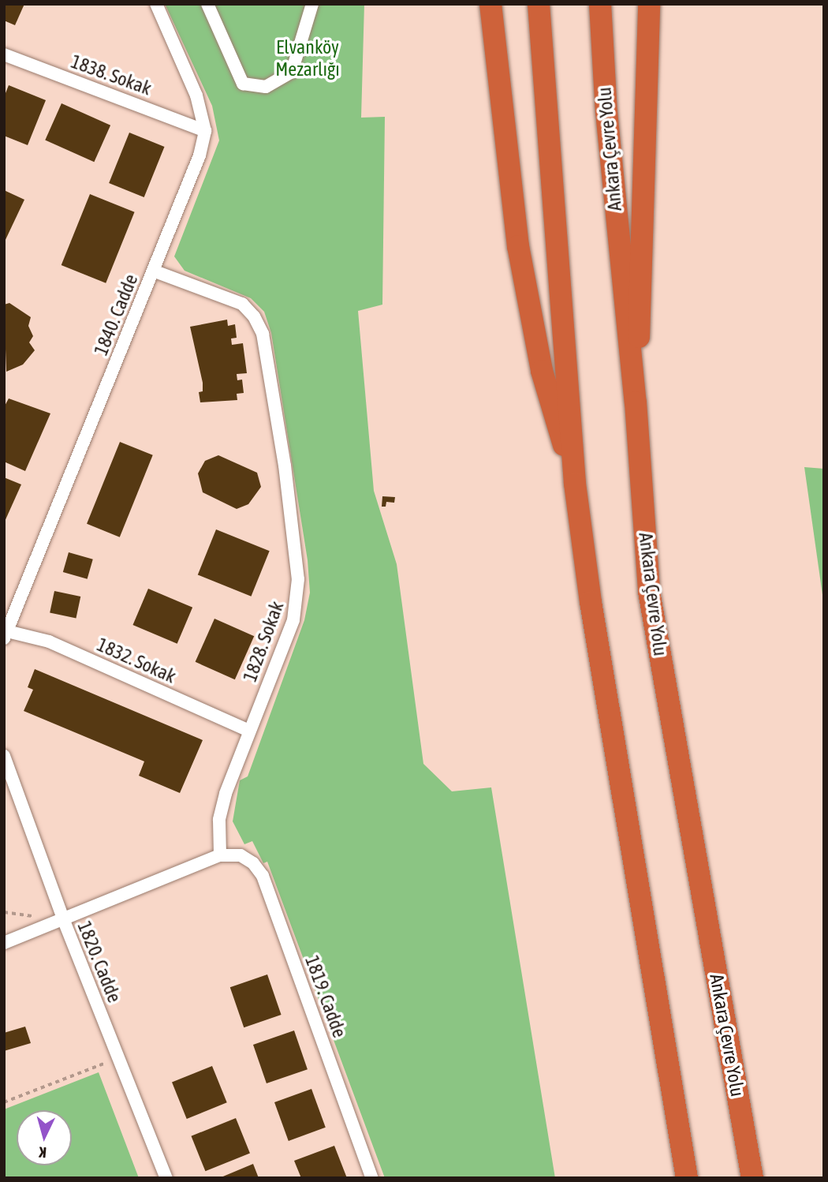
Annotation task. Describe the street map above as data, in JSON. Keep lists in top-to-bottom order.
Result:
{
  "streets": {
    "highway": ["Ankara Çevre Yolu"],
    "street": [
      "1838. Sokak",
      "1840. Cadde",
      "1828. Sokak",
      "1832. Sokak",
      "1820. Cadde",
      "1819. Cadde"
    ]
  },
  "crossings": [
    ["1838. Sokak", "1840. Cadde"],
    ["1840. Cadde", "1828. Sokak"],
    ["1840. Cadde", "1832. Sokak"],
    ["1828. Sokak", "1832. Sokak"],
    ["1828. Sokak", "1819. Cadde"]
  ],
  "parks": ["Elvanköy Mezarlığı"],
  "north": "bottom"
}
